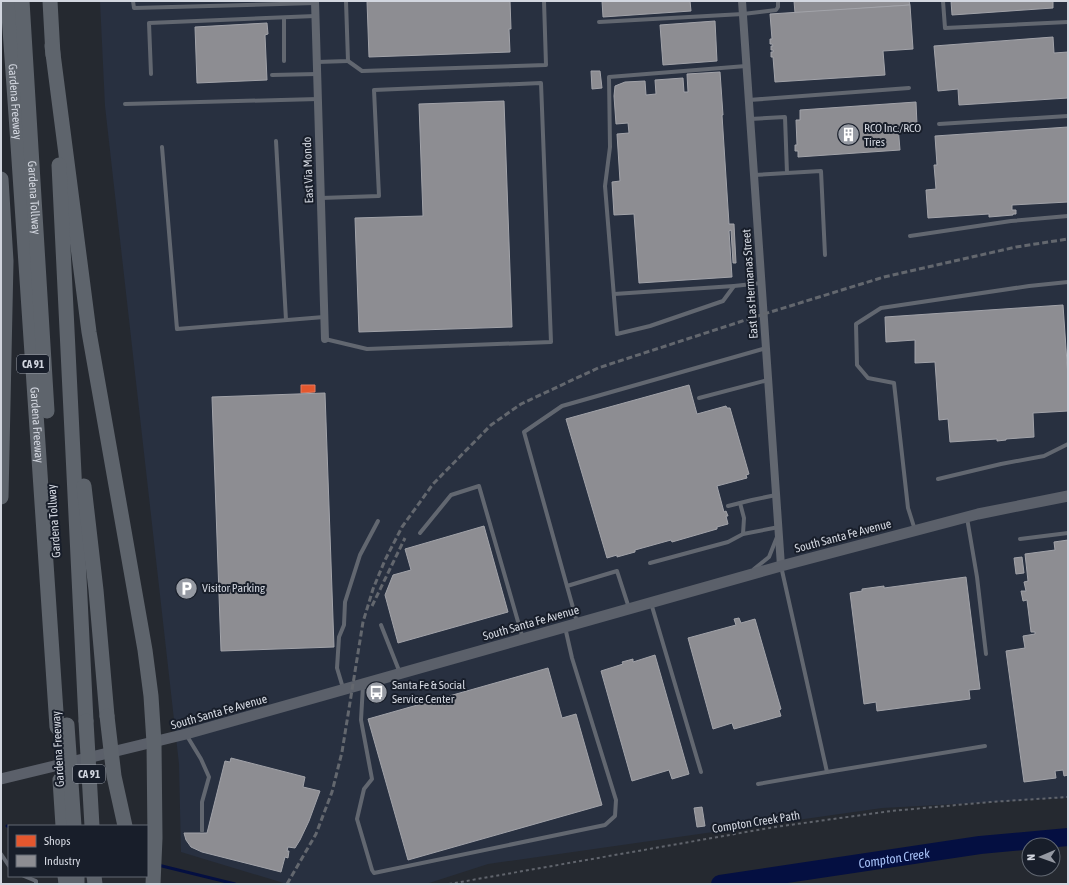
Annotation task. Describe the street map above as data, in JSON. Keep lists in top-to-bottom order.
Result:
{
  "streets": {
    "highway": ["Gardena Freeway", "Gardena Tollway", "CA 91"],
    "main road": ["South Santa Fe Avenue"],
    "street": ["East Via Mondo", "East Las Hermanas Street"],
    "path": ["Compton Creek Path"]
  },
  "crossings": [
    ["Gardena Freeway", "Gardena Tollway"],
    ["East Las Hermanas Street", "South Santa Fe Avenue"]
  ],
  "water": ["Compton Creek"],
  "places": {
    "building": ["RCO Inc./RCO Tires"],
    "parking": ["Visitor Parking"],
    "bus stop": ["Santa Fe & Social Service Center"]
  },
  "legend": ["Shops", "Industry"],
  "north": "left"
}
